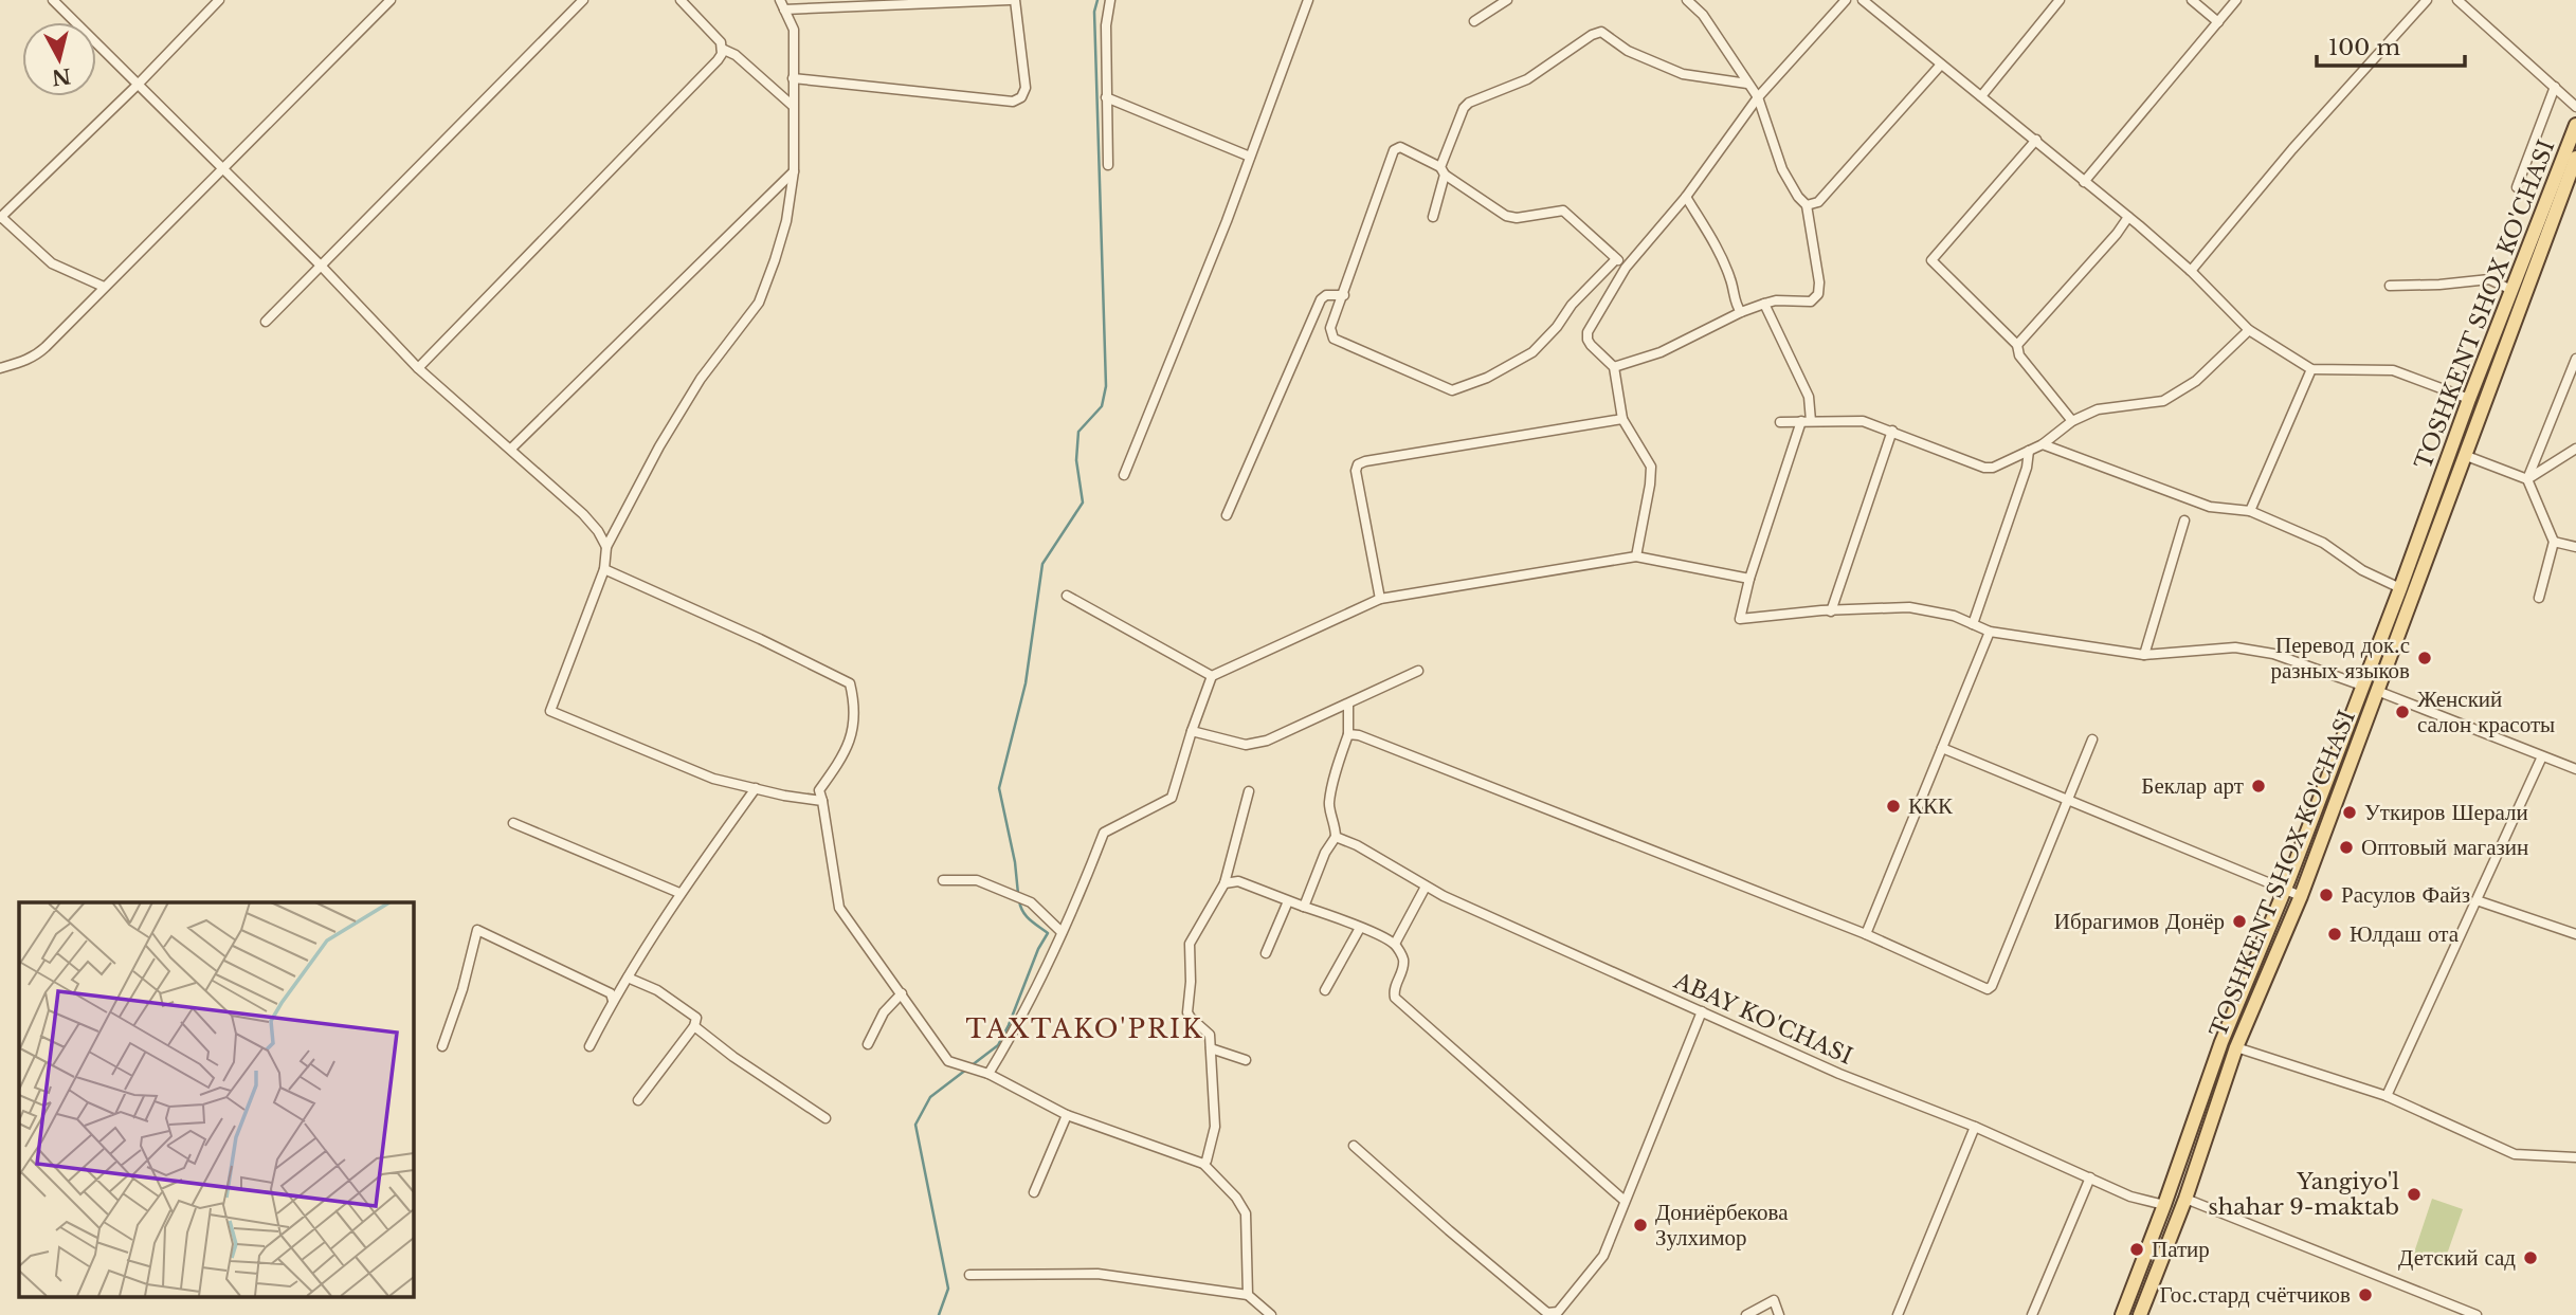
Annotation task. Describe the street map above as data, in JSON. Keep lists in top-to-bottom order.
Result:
{
  "streets": {
    "main road": ["TOSHKENT SHOX KO'CHASI"],
    "street": ["ABAY KO'CHASI"]
  },
  "crossings": [
    ["TOSHKENT SHOX KO'CHASI", "ABAY KO'CHASI"]
  ],
  "districts": ["TAXTAKO'PRIK"],
  "places": [
    "Перевод док.с разных языков",
    "Женский салон красоты",
    "Беклар арт",
    "ККК",
    "Уткиров Шерали",
    "Оптовый магазин",
    "Расулов Файз",
    "Ибрагимов Донёр",
    "Юлдаш ота",
    "Yangiyo'l shahar 9-maktab",
    "Дониёрбекова Зулхимор",
    "Патир",
    "Детский сад",
    "Гос.стард счётчиков"
  ],
  "scale_bar": "100 m",
  "north": "bottom"
}
